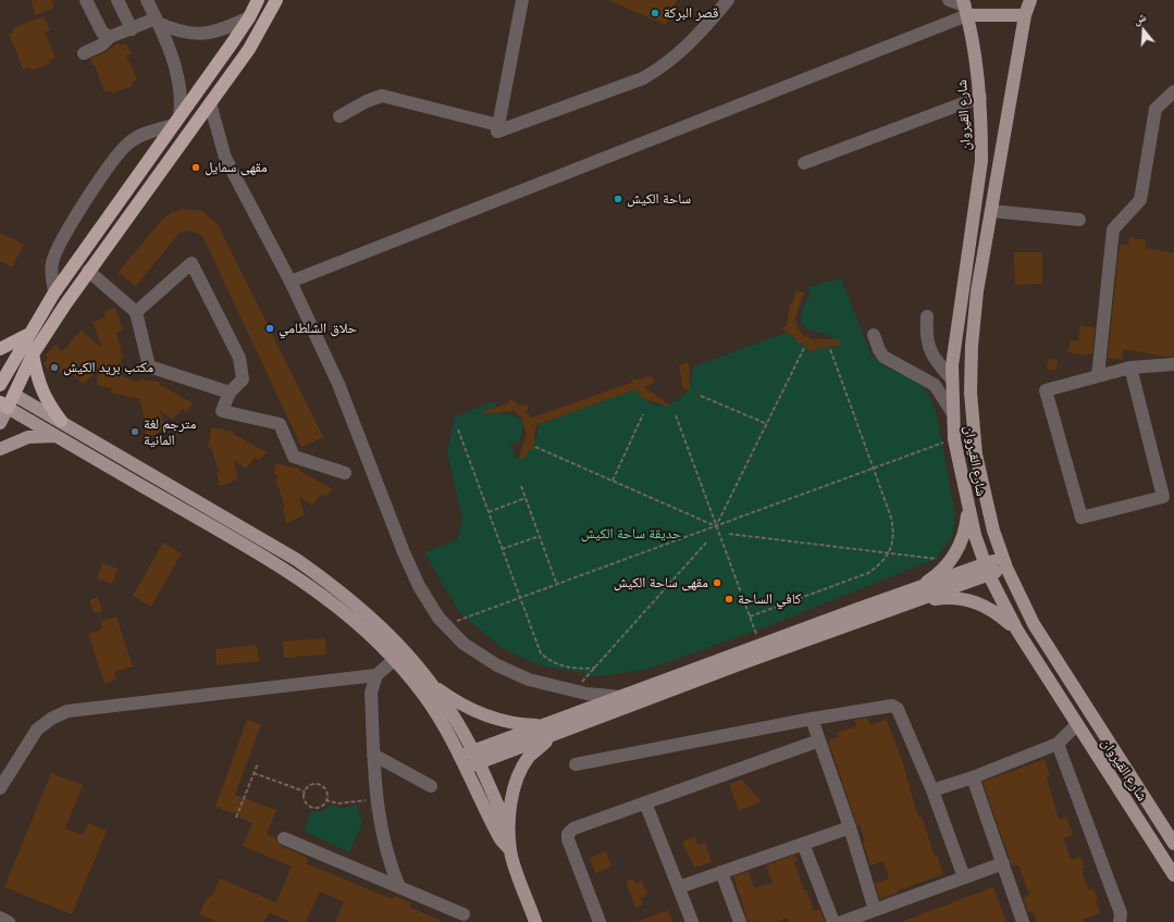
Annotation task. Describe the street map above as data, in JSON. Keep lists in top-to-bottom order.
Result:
{
  "streets": {
    "main road": ["شارع القيروان"]
  },
  "parks": ["حديقة ساحة الكيش"],
  "places": [
    "قصر البركة",
    "مقهى سمايل",
    "ساحة الكيش",
    "حلاق الشلطامي",
    "مكتب بريد الكيش",
    "مترجم لغة المانية",
    "مقهى ساحة الكيش",
    "كافي الساحة"
  ],
  "north": "top"
}
